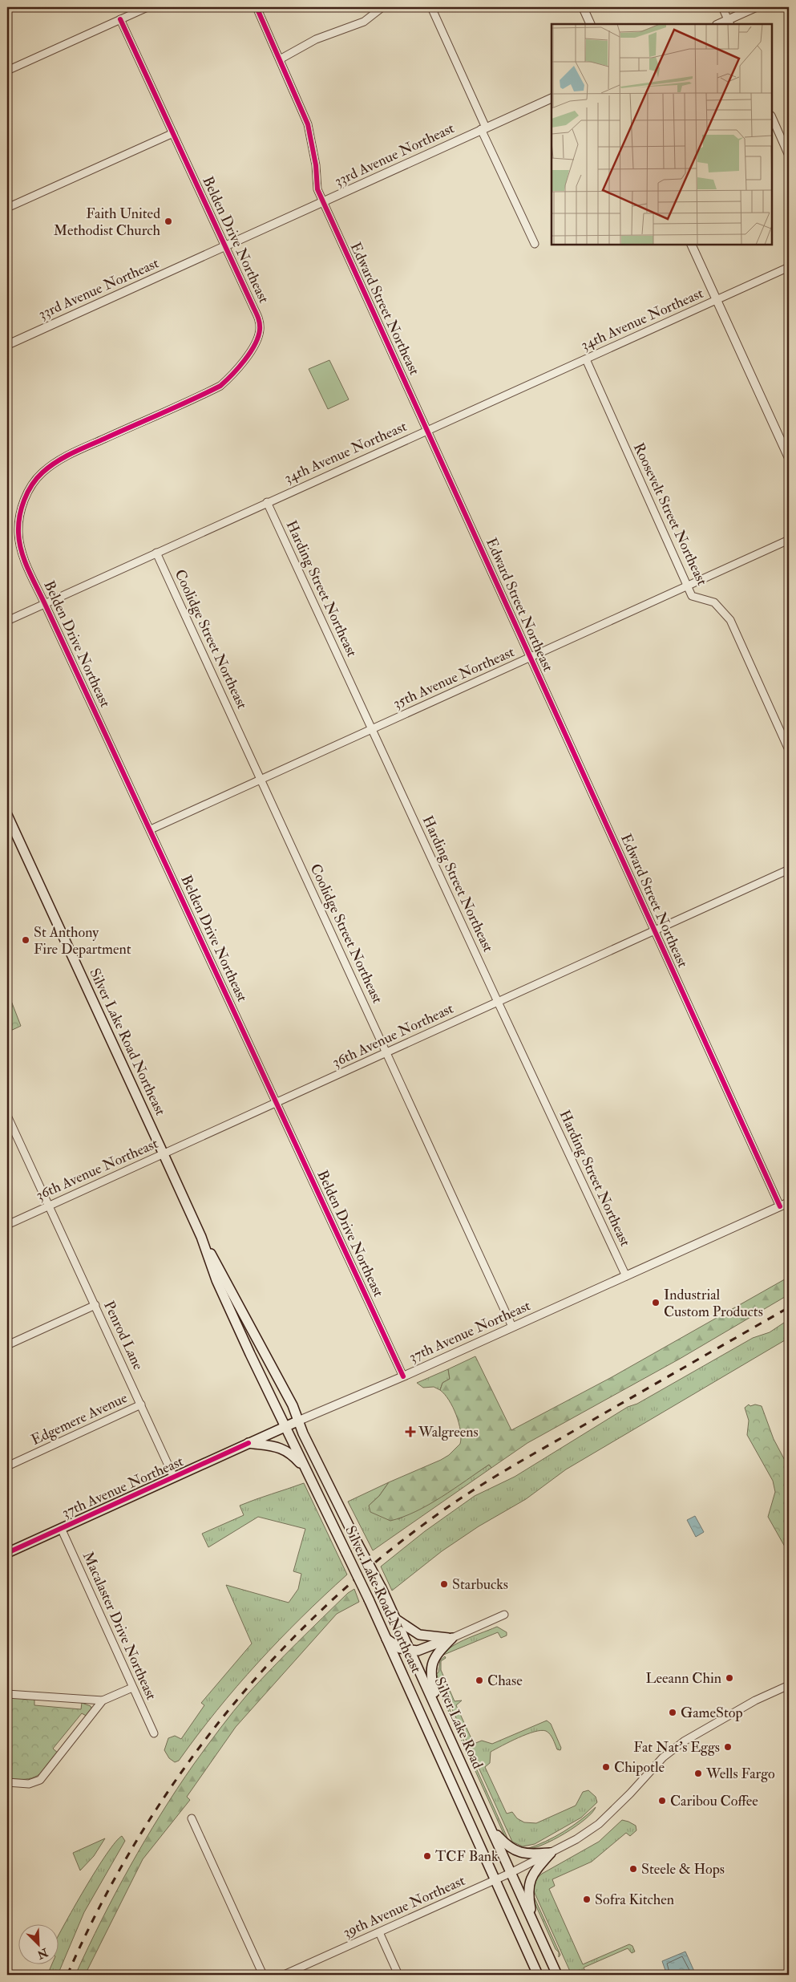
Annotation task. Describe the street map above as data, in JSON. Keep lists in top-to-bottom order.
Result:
{
  "streets": {
    "main road": ["Silver Lake Road Northeast", "37th Avenue Northeast", "Silver Lake Road"],
    "street": [
      "33rd Avenue Northeast",
      "Belden Drive Northeast",
      "Edward Street Northeast",
      "34th Avenue Northeast",
      "Roosevelt Street Northeast",
      "Harding Street Northeast",
      "Coolidge Street Northeast",
      "35th Avenue Northeast",
      "36th Avenue Northeast",
      "Penrod Lane",
      "Edgemere Avenue",
      "Macalaster Drive Northeast",
      "39th Avenue Northeast"
    ]
  },
  "crossings": [
    ["33rd Avenue Northeast", "Belden Drive Northeast"],
    ["33rd Avenue Northeast", "Edward Street Northeast"],
    ["Belden Drive Northeast", "34th Avenue Northeast"],
    ["Belden Drive Northeast", "35th Avenue Northeast"],
    ["Belden Drive Northeast", "36th Avenue Northeast"],
    ["Belden Drive Northeast", "37th Avenue Northeast"],
    ["Edward Street Northeast", "34th Avenue Northeast"],
    ["Edward Street Northeast", "35th Avenue Northeast"],
    ["Edward Street Northeast", "36th Avenue Northeast"],
    ["Edward Street Northeast", "37th Avenue Northeast"],
    ["34th Avenue Northeast", "Roosevelt Street Northeast"],
    ["34th Avenue Northeast", "Harding Street Northeast"],
    ["34th Avenue Northeast", "Coolidge Street Northeast"],
    ["Roosevelt Street Northeast", "35th Avenue Northeast"],
    ["Harding Street Northeast", "35th Avenue Northeast"],
    ["Harding Street Northeast", "36th Avenue Northeast"],
    ["Harding Street Northeast", "37th Avenue Northeast"],
    ["Coolidge Street Northeast", "35th Avenue Northeast"],
    ["Coolidge Street Northeast", "36th Avenue Northeast"],
    ["Coolidge Street Northeast", "37th Avenue Northeast"],
    ["36th Avenue Northeast", "Silver Lake Road Northeast"],
    ["36th Avenue Northeast", "Penrod Lane"],
    ["Silver Lake Road Northeast", "37th Avenue Northeast"],
    ["Silver Lake Road Northeast", "Silver Lake Road"],
    ["Silver Lake Road Northeast", "39th Avenue Northeast"],
    ["37th Avenue Northeast", "Penrod Lane"],
    ["37th Avenue Northeast", "Macalaster Drive Northeast"],
    ["37th Avenue Northeast", "Silver Lake Road"],
    ["Penrod Lane", "Edgemere Avenue"],
    ["Silver Lake Road", "39th Avenue Northeast"]
  ],
  "places": {
    "other": [
      "Faith United Methodist Church",
      "St Anthony Fire Department",
      "Industrial Custom Products",
      "Starbucks",
      "Leeann Chin",
      "Chase",
      "GameStop",
      "Fat Nat's Eggs",
      "Chipotle",
      "Wells Fargo",
      "Caribou Coffee",
      "TCF Bank",
      "Steele & Hops",
      "Sofra Kitchen"
    ],
    "health": ["Walgreens"]
  },
  "north": "bottom right"
}
